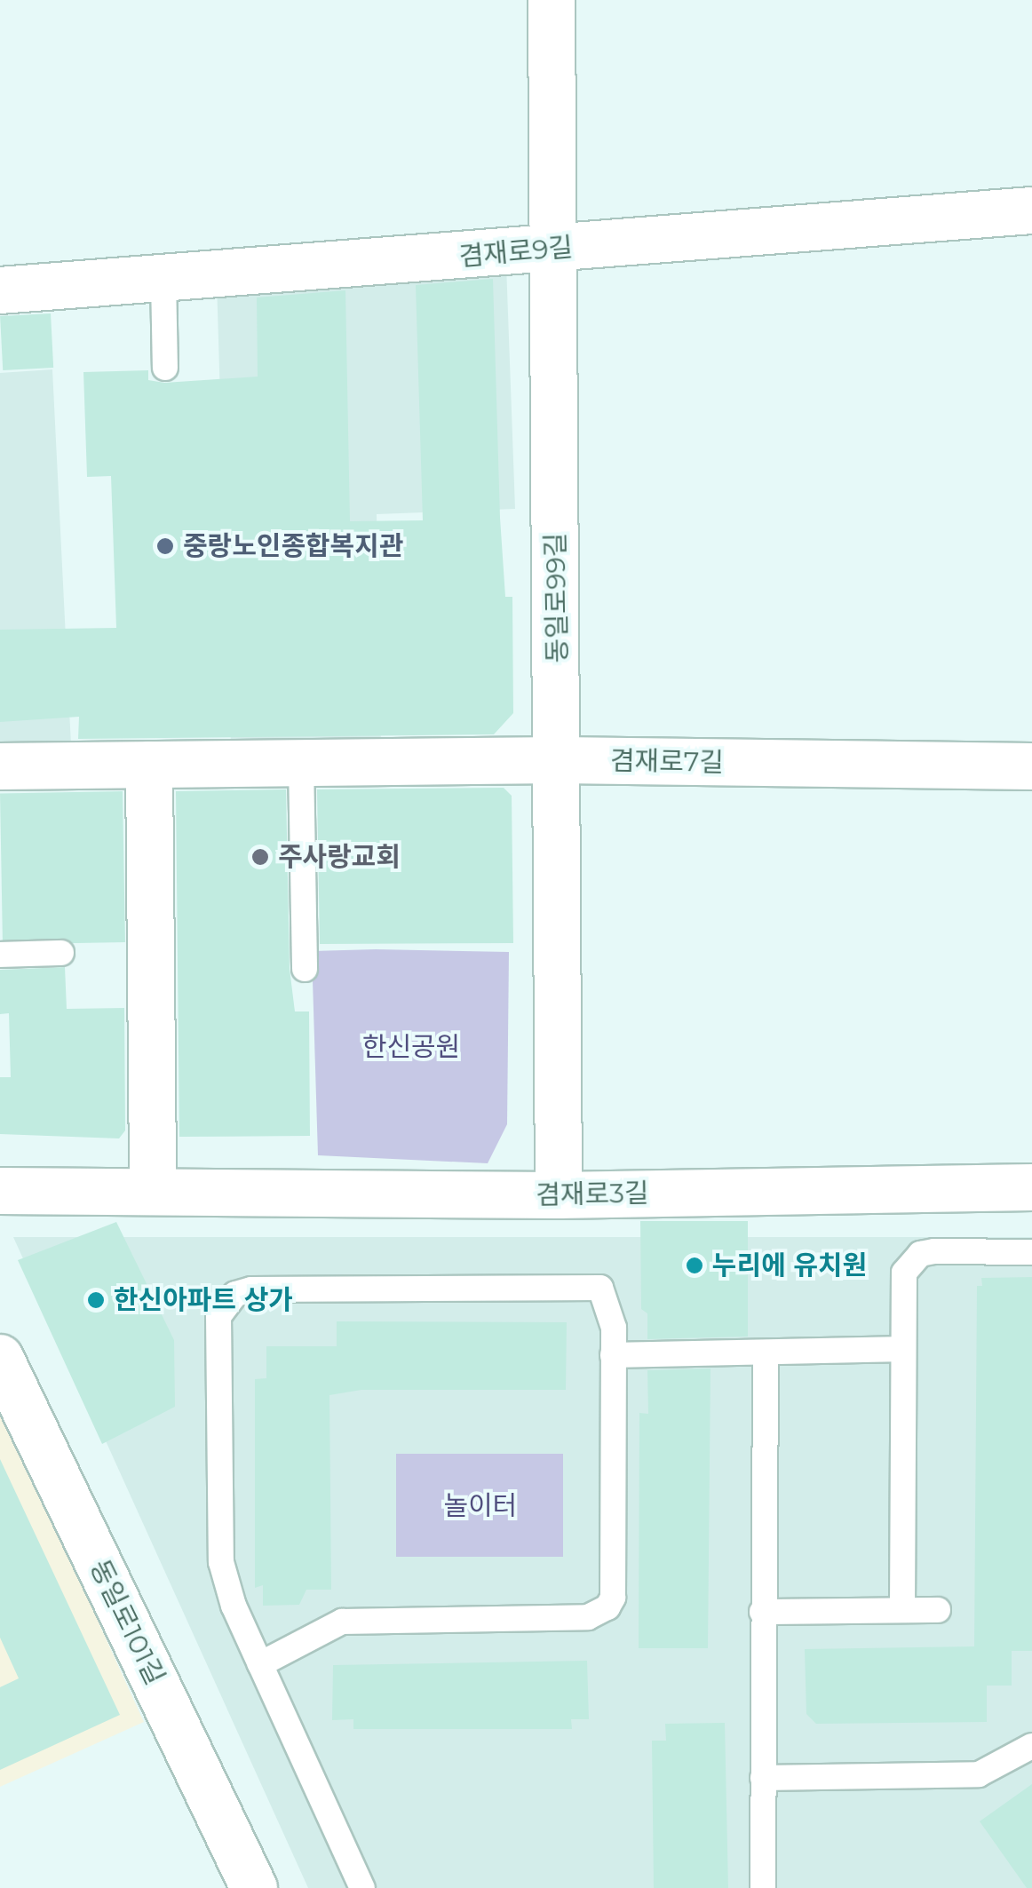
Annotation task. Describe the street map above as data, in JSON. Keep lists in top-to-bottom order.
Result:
{
  "streets": {
    "street": [
      "겸재로9길",
      "동일로99길",
      "겸재로7길",
      "겸재로3길",
      "동일로101길"
    ]
  },
  "crossings": [
    ["겸재로9길", "동일로99길"],
    ["동일로99길", "겸재로7길"],
    ["동일로99길", "겸재로3길"]
  ],
  "parks": ["한신공원", "놀이터"],
  "places": [
    "중랑노인종합복지관",
    "주사랑교회",
    "누리에 유치원",
    "한신아파트 상가"
  ]
}
